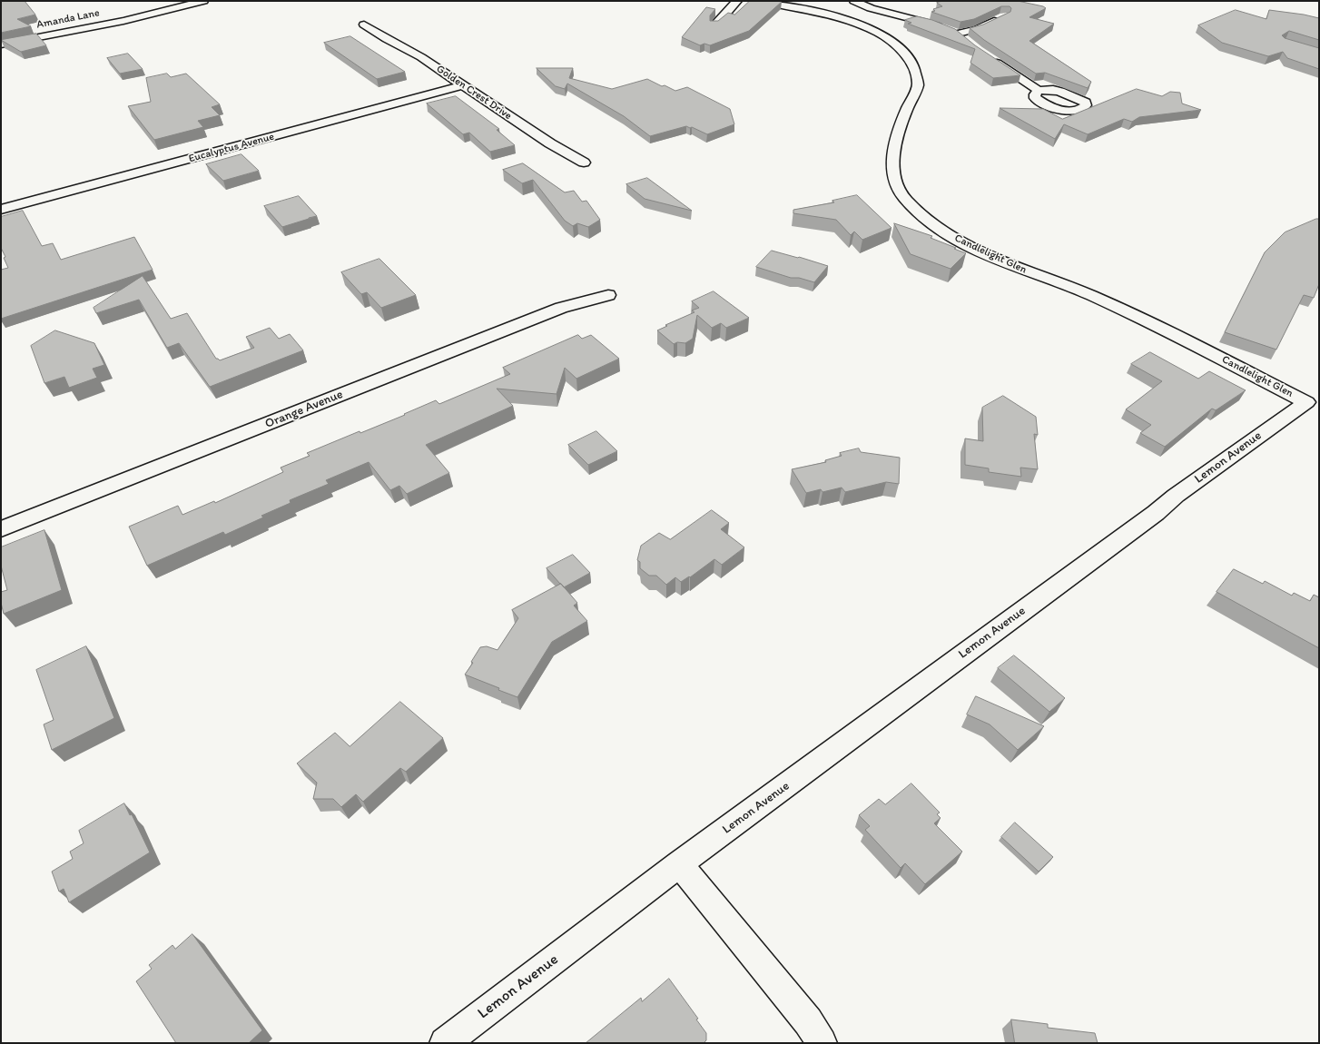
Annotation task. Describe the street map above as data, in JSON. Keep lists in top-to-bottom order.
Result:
{
  "streets": {
    "street": [
      "Amanda Lane",
      "Golden Crest Drive",
      "Eucalyptus Avenue",
      "Candlelight Glen",
      "Orange Avenue",
      "Lemon Avenue"
    ]
  },
  "crossings": [
    ["Golden Crest Drive", "Eucalyptus Avenue"],
    ["Candlelight Glen", "Lemon Avenue"]
  ]
}
